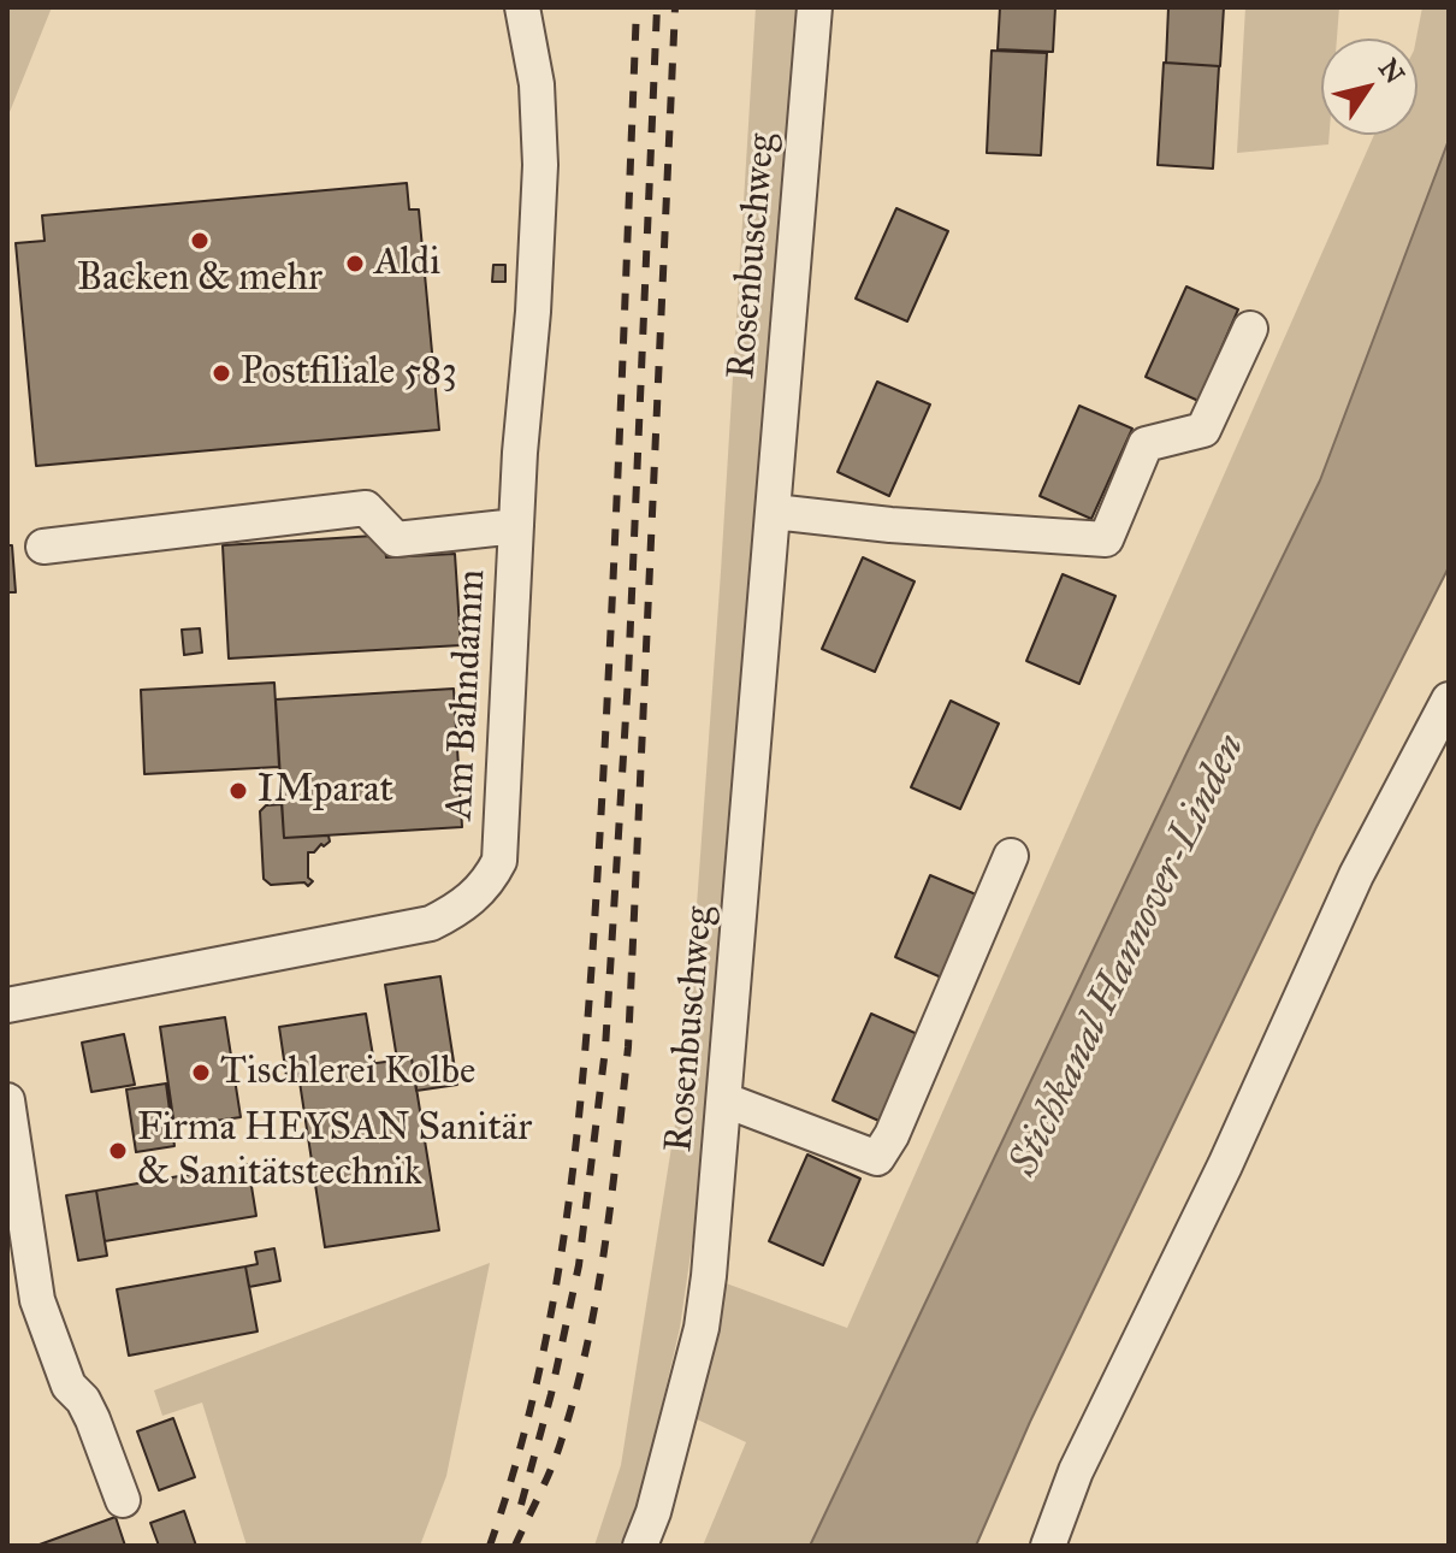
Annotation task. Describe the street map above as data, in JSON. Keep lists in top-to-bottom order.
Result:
{
  "streets": {
    "street": ["Rosenbuschweg", "Am Bahndamm"]
  },
  "water": ["Stichkanal Hannover-Linden"],
  "places": [
    "Backen & mehr",
    "Aldi",
    "Postfiliale 583",
    "IMparat",
    "Tischlerei Kolbe",
    "Firma HEYSAN Sanitär & Sanitätstechnik"
  ],
  "north": "top right"
}
